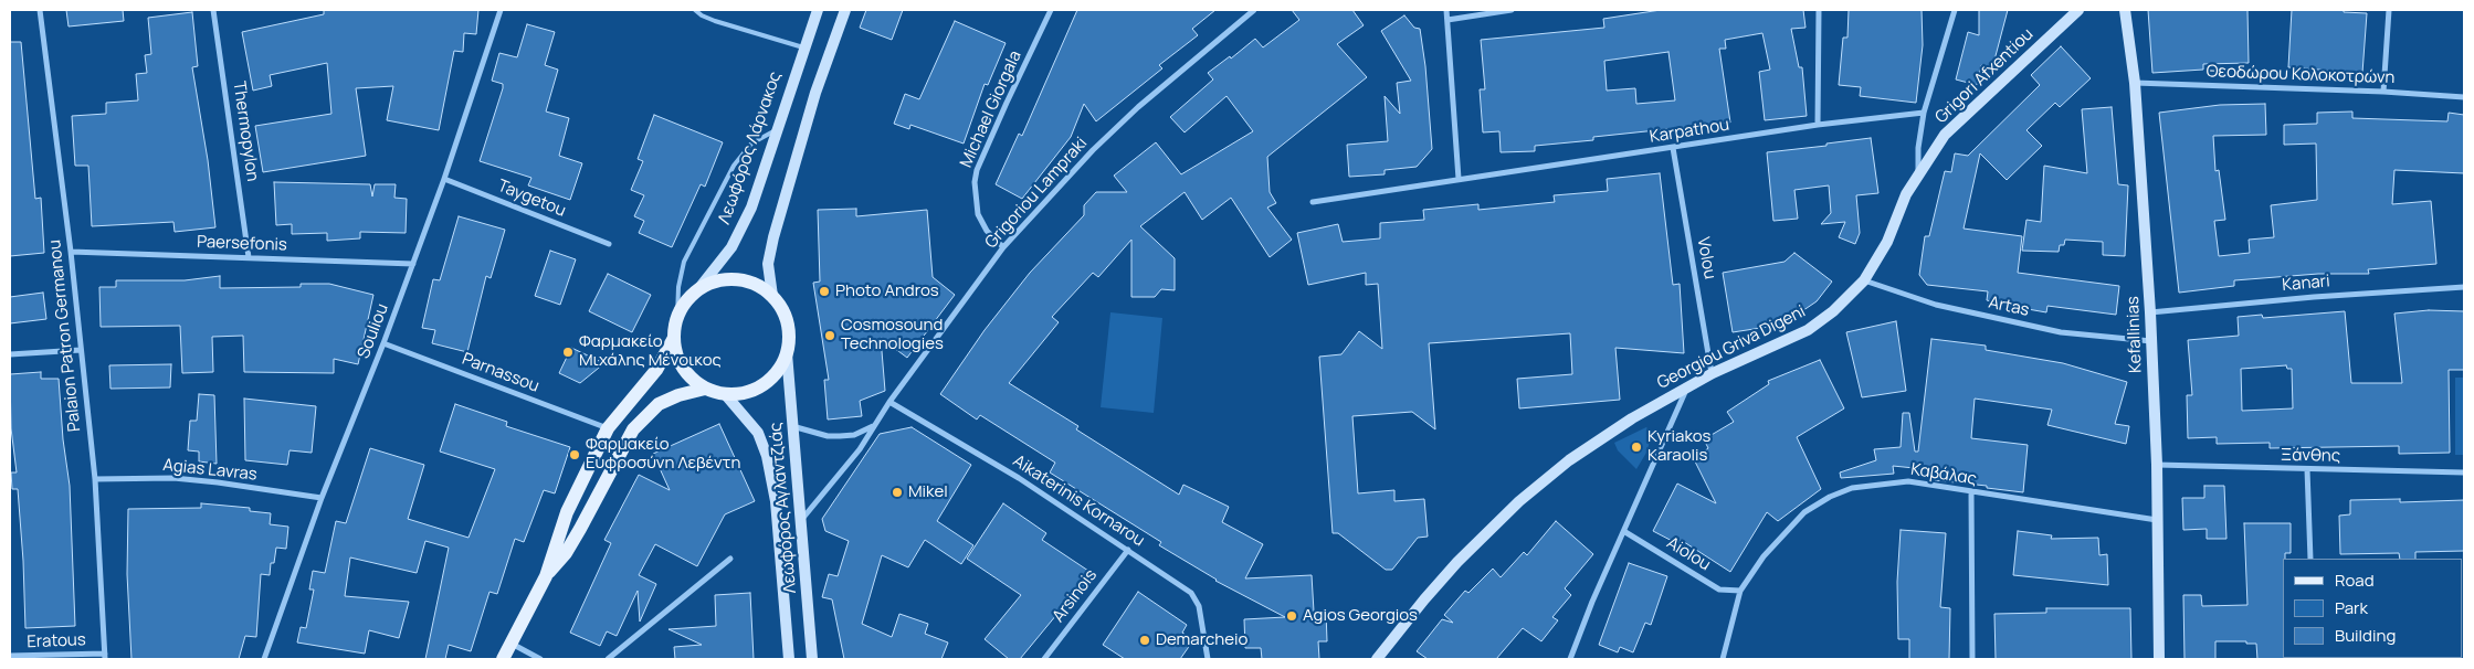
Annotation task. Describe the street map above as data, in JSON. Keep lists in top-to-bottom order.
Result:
{
  "streets": {
    "main road": ["Λεωφόρος Λάρνακος"],
    "street": [
      "Θεοδώρου Κολοκοτρώνη",
      "Grigori Afxentiou",
      "Michael Giorgala",
      "Thermopylon",
      "Karpathou",
      "Grigoriou Lampraki",
      "Taygetou",
      "Paersefonis",
      "Volou",
      "Kanari",
      "Artas",
      "Souliou",
      "Kefallinias",
      "Palaion Patron Germanou",
      "Georgiou Griva Digeni",
      "Parnassou",
      "Ξάνθης",
      "Agias Lavras",
      "Καβάλας",
      "Aikaterinis Kornarou",
      "Λεωφόρος Αγλαντζιάς",
      "Aiolou",
      "Arsinois",
      "Eratous"
    ]
  },
  "crossings": [
    ["Θεοδώρου Κολοκοτρώνη", "Kefallinias"],
    ["Grigori Afxentiou", "Georgiou Griva Digeni"],
    ["Michael Giorgala", "Grigoriou Lampraki"],
    ["Thermopylon", "Paersefonis"],
    ["Karpathou", "Volou"],
    ["Karpathou", "Georgiou Griva Digeni"],
    ["Λεωφόρος Λάρνακος", "Parnassou"],
    ["Λεωφόρος Λάρνακος", "Λεωφόρος Αγλαντζιάς"],
    ["Grigoriou Lampraki", "Aikaterinis Kornarou"],
    ["Grigoriou Lampraki", "Λεωφόρος Αγλαντζιάς"],
    ["Taygetou", "Souliou"],
    ["Paersefonis", "Souliou"],
    ["Paersefonis", "Palaion Patron Germanou"],
    ["Volou", "Georgiou Griva Digeni"],
    ["Kanari", "Kefallinias"],
    ["Artas", "Kefallinias"],
    ["Artas", "Georgiou Griva Digeni"],
    ["Souliou", "Parnassou"],
    ["Souliou", "Agias Lavras"],
    ["Kefallinias", "Ξάνθης"],
    ["Kefallinias", "Καβάλας"],
    ["Palaion Patron Germanou", "Agias Lavras"],
    ["Palaion Patron Germanou", "Eratous"],
    ["Καβάλας", "Aiolou"],
    ["Aikaterinis Kornarou", "Arsinois"]
  ],
  "places": [
    "Photo Andros",
    "Cosmosound Technologies",
    "Φαρμακείο Μιχάλης Μένοικος",
    "Kyriakos Karaolis",
    "Φαρμακείο Ευφροσύνη Λεβέντη",
    "Mikel",
    "Agios Georgios",
    "Demarcheio"
  ],
  "legend": ["Road", "Park", "Building"]
}
